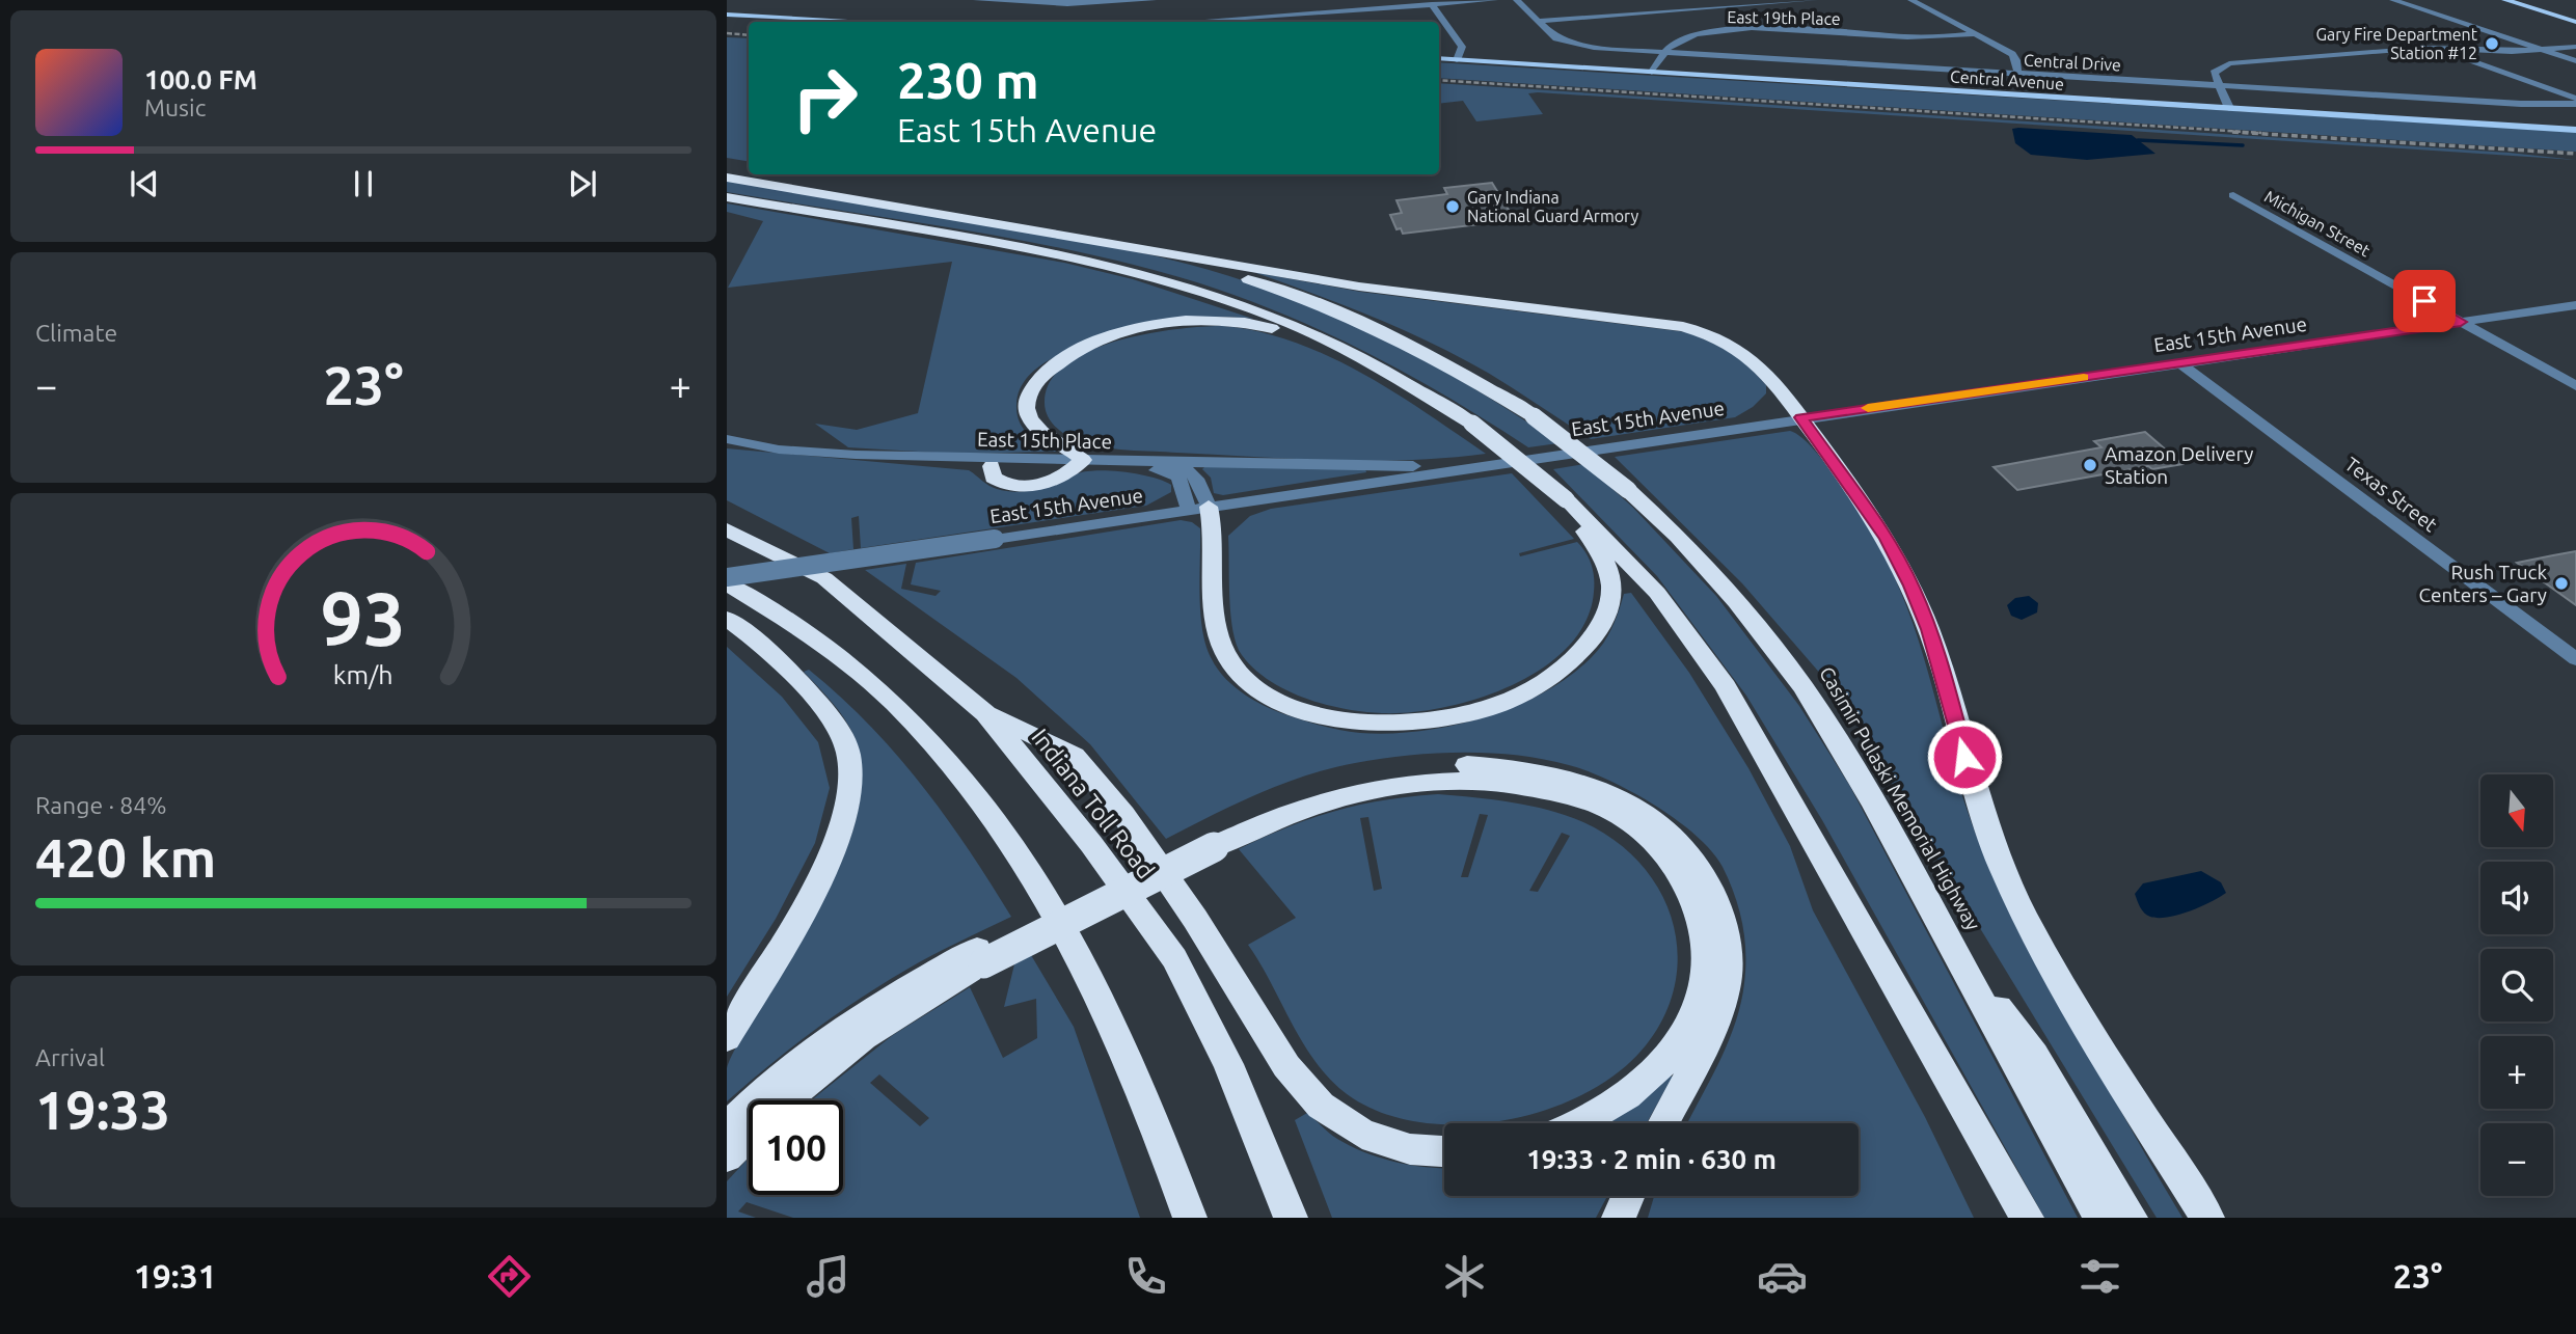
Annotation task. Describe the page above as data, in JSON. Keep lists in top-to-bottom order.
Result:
{
  "streets": {
    "highway": ["Casimir Pulaski Memorial Highway", "Indiana Toll Road"],
    "main road": ["Central Avenue"],
    "street": [
      "East 19th Place",
      "Central Drive",
      "Michigan Street",
      "East 15th Avenue",
      "East 15th Place",
      "Texas Street"
    ]
  },
  "crossings": [
    ["East 19th Place", "Central Drive"],
    ["East 19th Place", "Central Avenue"],
    ["Michigan Street", "East 15th Avenue"],
    ["East 15th Avenue", "East 15th Place"],
    ["East 15th Avenue", "Texas Street"]
  ],
  "places": [
    "Gary Fire Department Station #12",
    "Gary Indiana National Guard Armory",
    "Amazon Delivery Station",
    "Rush Truck Centers – Gary"
  ],
  "north": "bottom",
  "page": {
    "turn": ["230 m", "East 15th Avenue"],
    "song": ["100.0 FM", "Music"],
    "tile": [
      "Climate",
      ["Range · 84%", "420 km"],
      ["Arrival", "19:33"]
    ],
    "heat": ["−", "23°", "+"],
    "map_buttons": ["+", "−"],
    "limit": "100",
    "trip": "19:33 · 2 min · 630 m",
    "tabs": ["19:31", "23°"],
    "gauge": ["93", "km/h"]
  }
}
